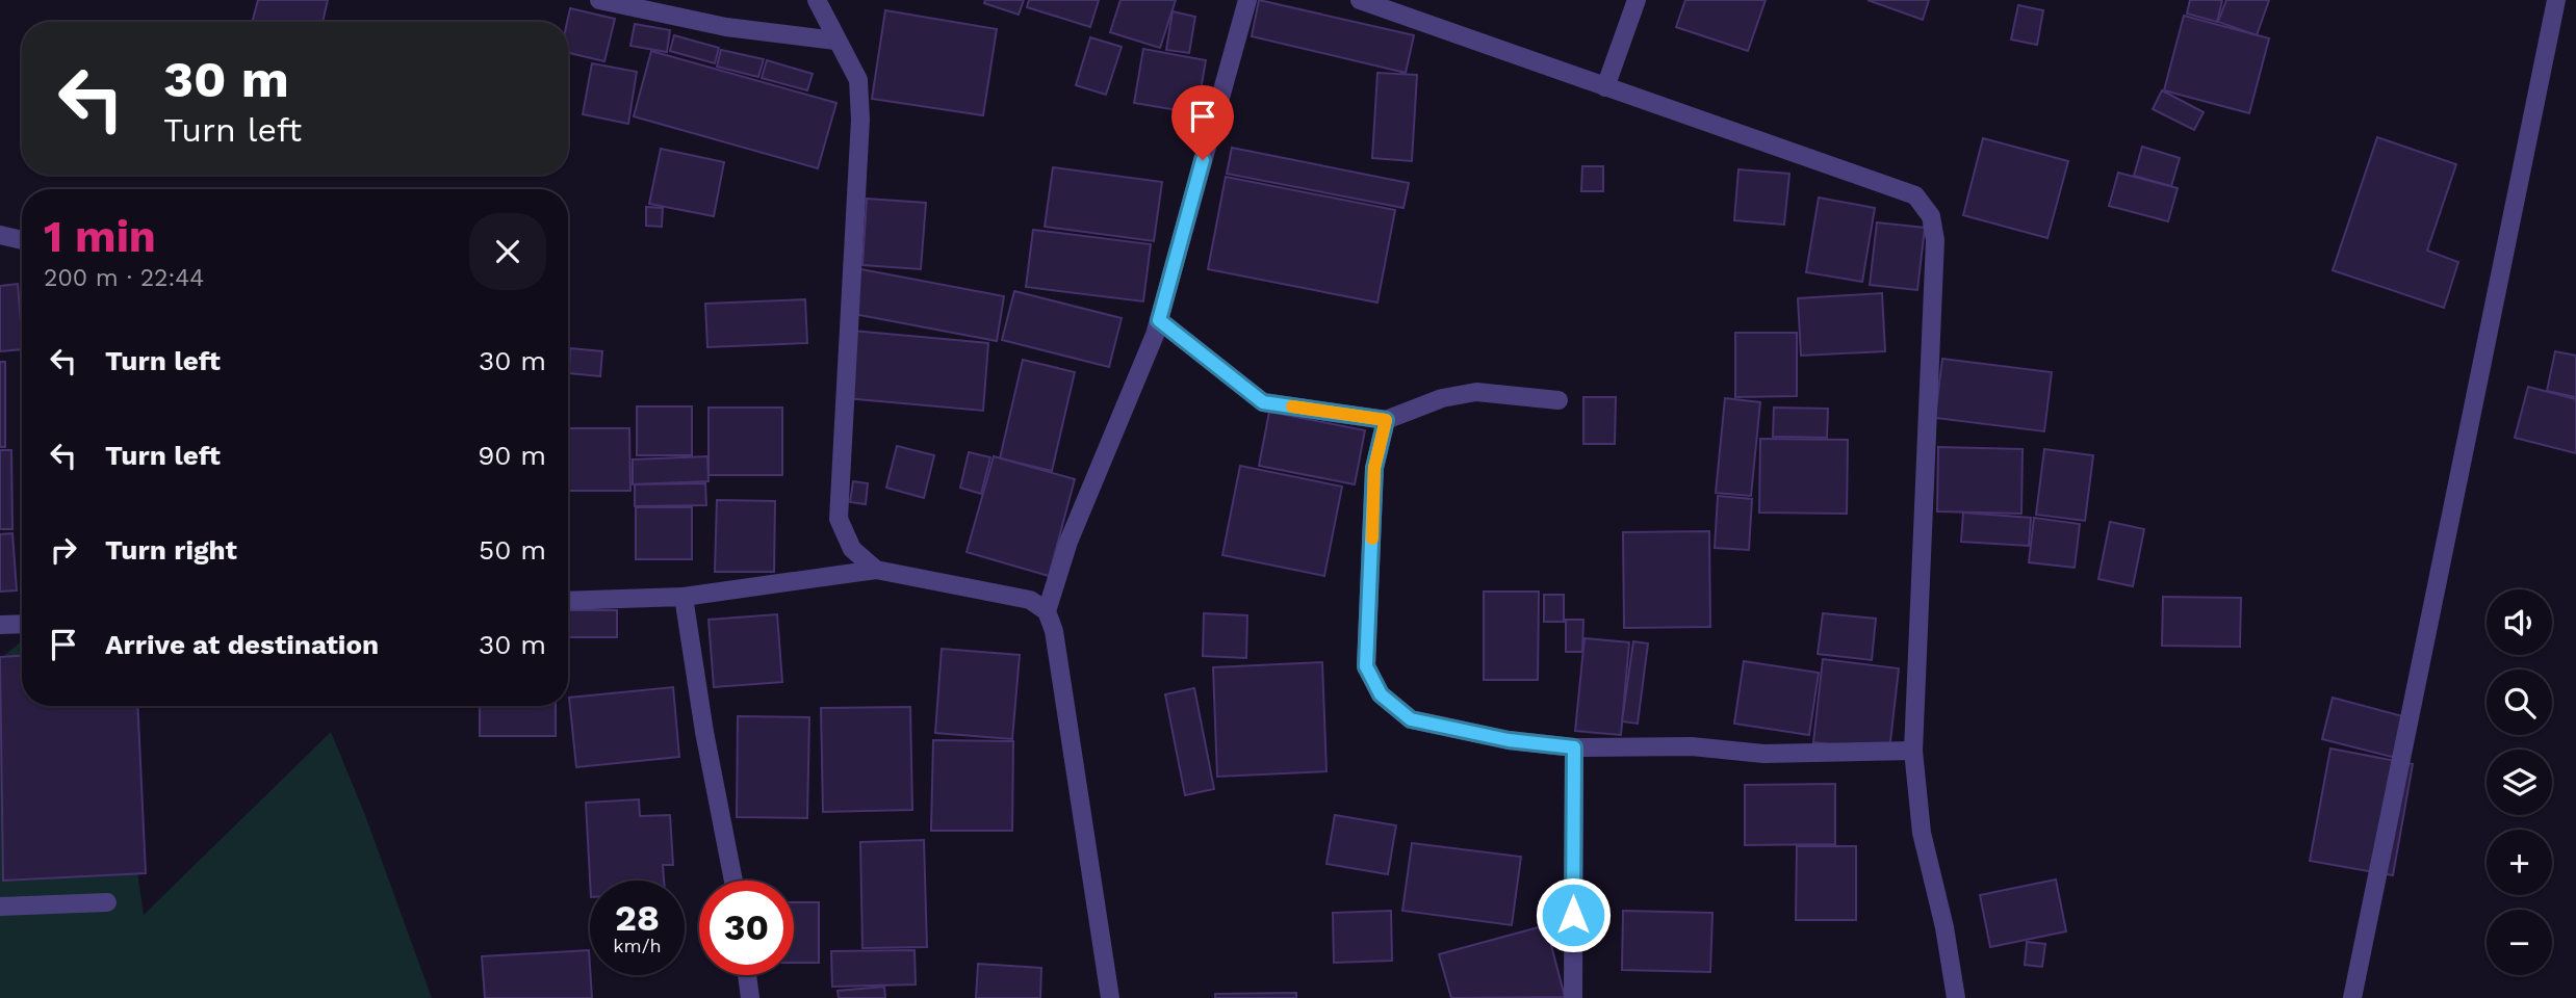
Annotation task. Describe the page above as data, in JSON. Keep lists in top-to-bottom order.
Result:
{
  "page": {
    "turn": ["30 m", "Turn left"],
    "heading": ["1 min", "200 m · 22:44"],
    "list": [
      {
        "name": "Turn left",
        "value": "30 m"
      },
      {
        "name": "Turn left",
        "value": "90 m"
      },
      {
        "name": "Turn right",
        "value": "50 m"
      },
      {
        "name": "Arrive at destination",
        "value": "30 m"
      }
    ],
    "map_buttons": ["+", "−"],
    "speed": "28 km/h",
    "limit": "30"
  }
}
